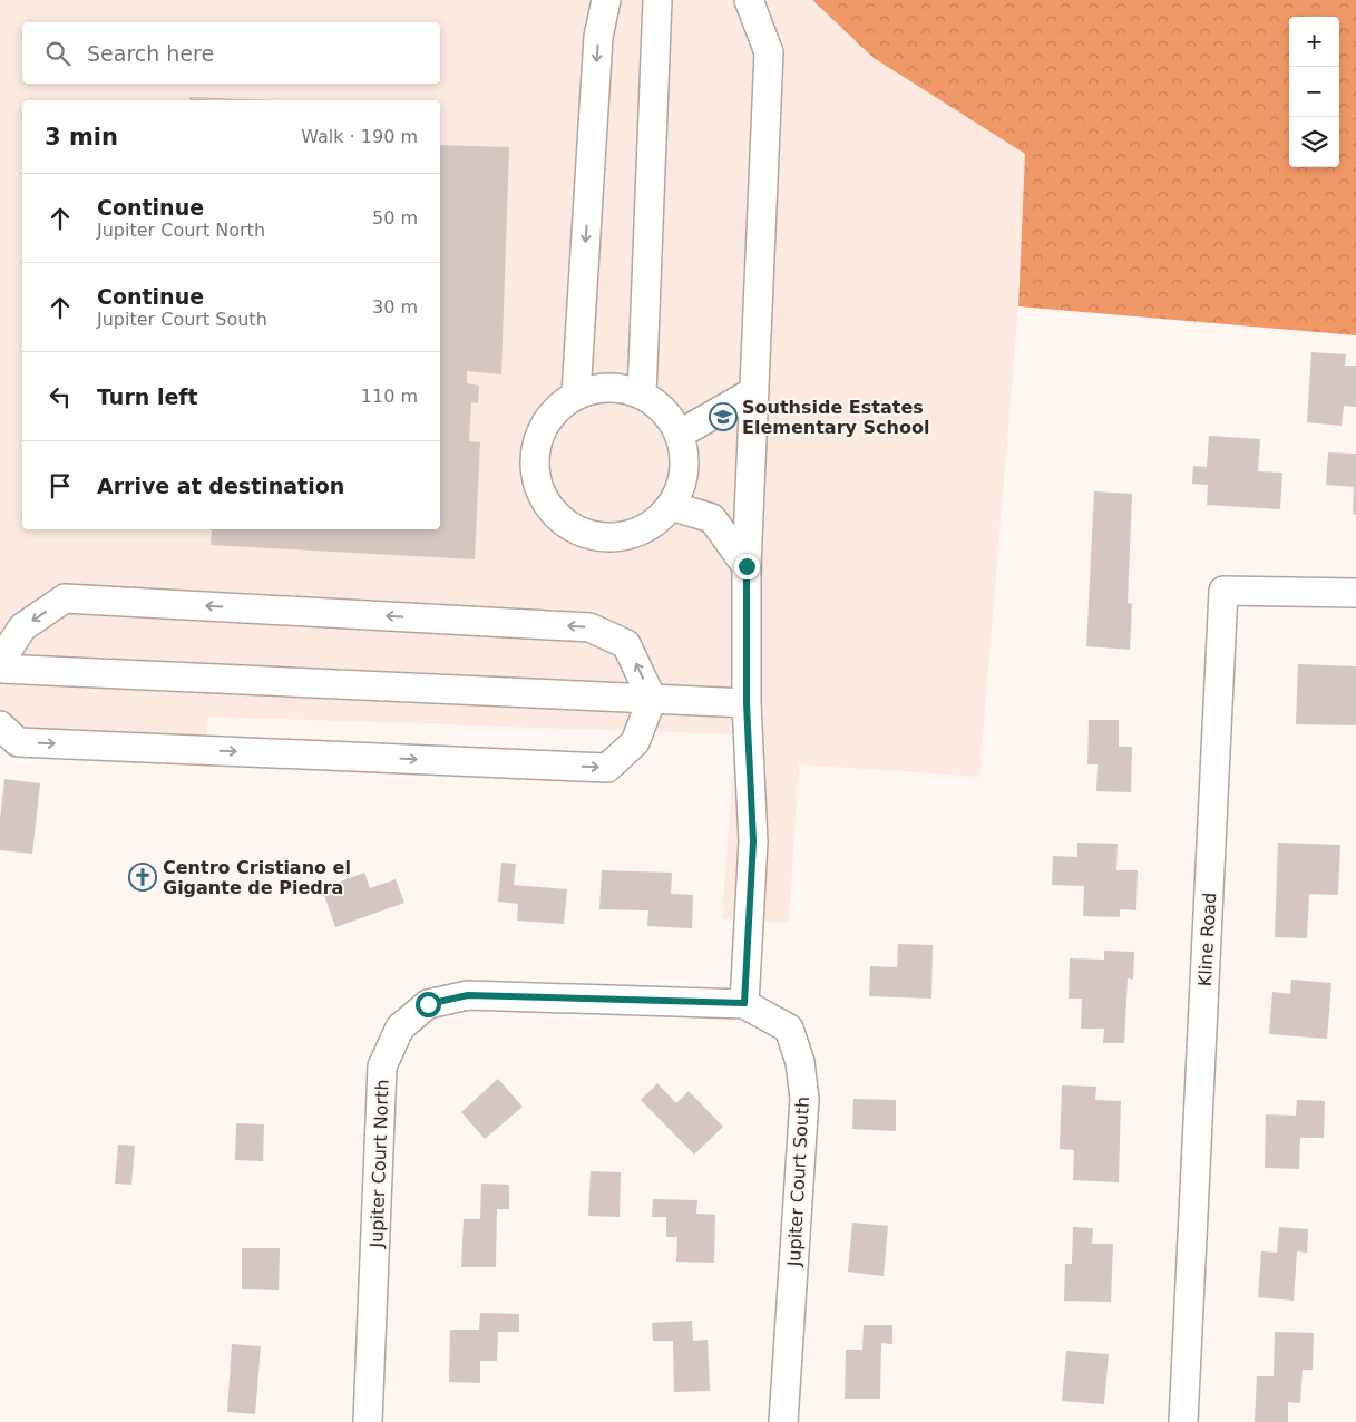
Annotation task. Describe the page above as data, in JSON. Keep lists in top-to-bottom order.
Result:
{
  "streets": {
    "street": ["Kline Road", "Jupiter Court North", "Jupiter Court South"]
  },
  "crossings": [
    ["Jupiter Court North", "Jupiter Court South"]
  ],
  "places": {
    "school or university": ["Southside Estates Elementary School"],
    "church": ["Centro Cristiano el Gigante de Piedra"]
  },
  "page": {
    "map_buttons": ["+", "−"],
    "search": "Search here",
    "heading": ["3 min", "Walk · 190 m"],
    "list": [
      ["Continue", "Jupiter Court North", "50 m"],
      ["Continue", "Jupiter Court South", "30 m"],
      ["Turn left", "110 m"],
      "Arrive at destination"
    ]
  }
}
